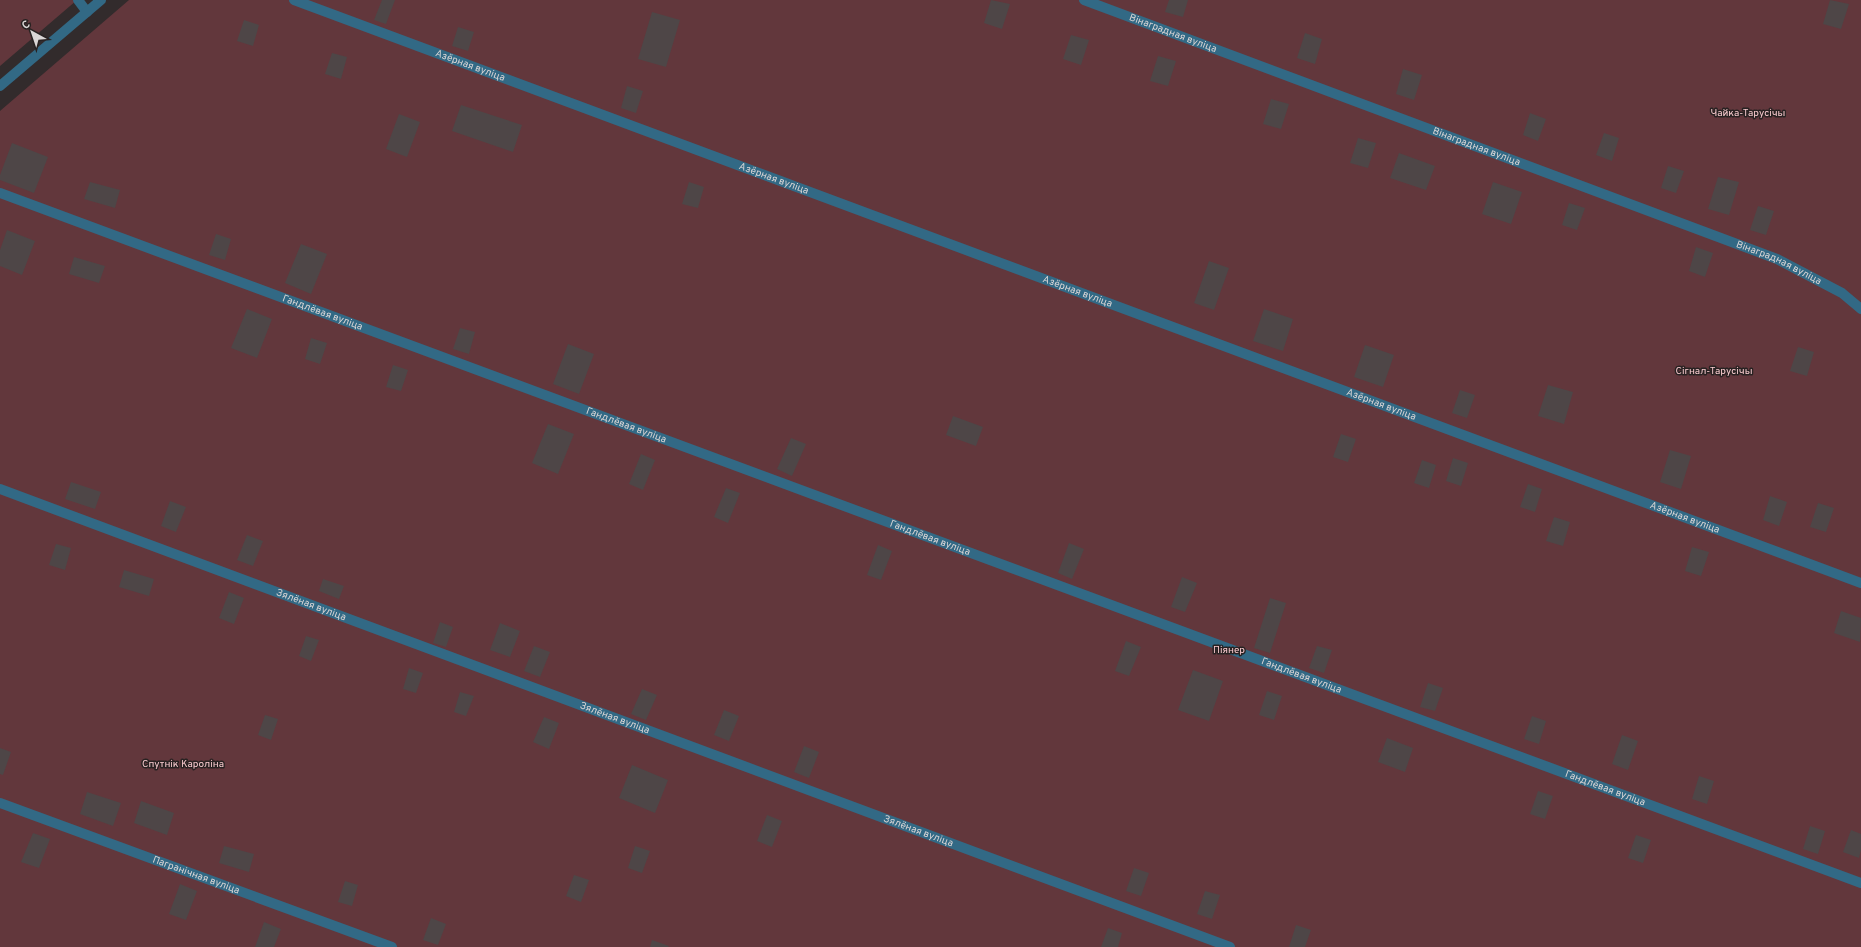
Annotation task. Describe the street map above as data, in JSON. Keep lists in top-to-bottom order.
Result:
{
  "streets": {
    "street": [
      "Вінаградная вуліца",
      "Азёрная вуліца",
      "Гандлёвая вуліца",
      "Зялёная вуліца",
      "Пагранічная вуліца"
    ]
  },
  "parks": [
    "Чайка-Тарусічы",
    "Сігнал-Тарусічы",
    "Піянер",
    "Спутнік Кароліна"
  ],
  "north": "top left"
}
